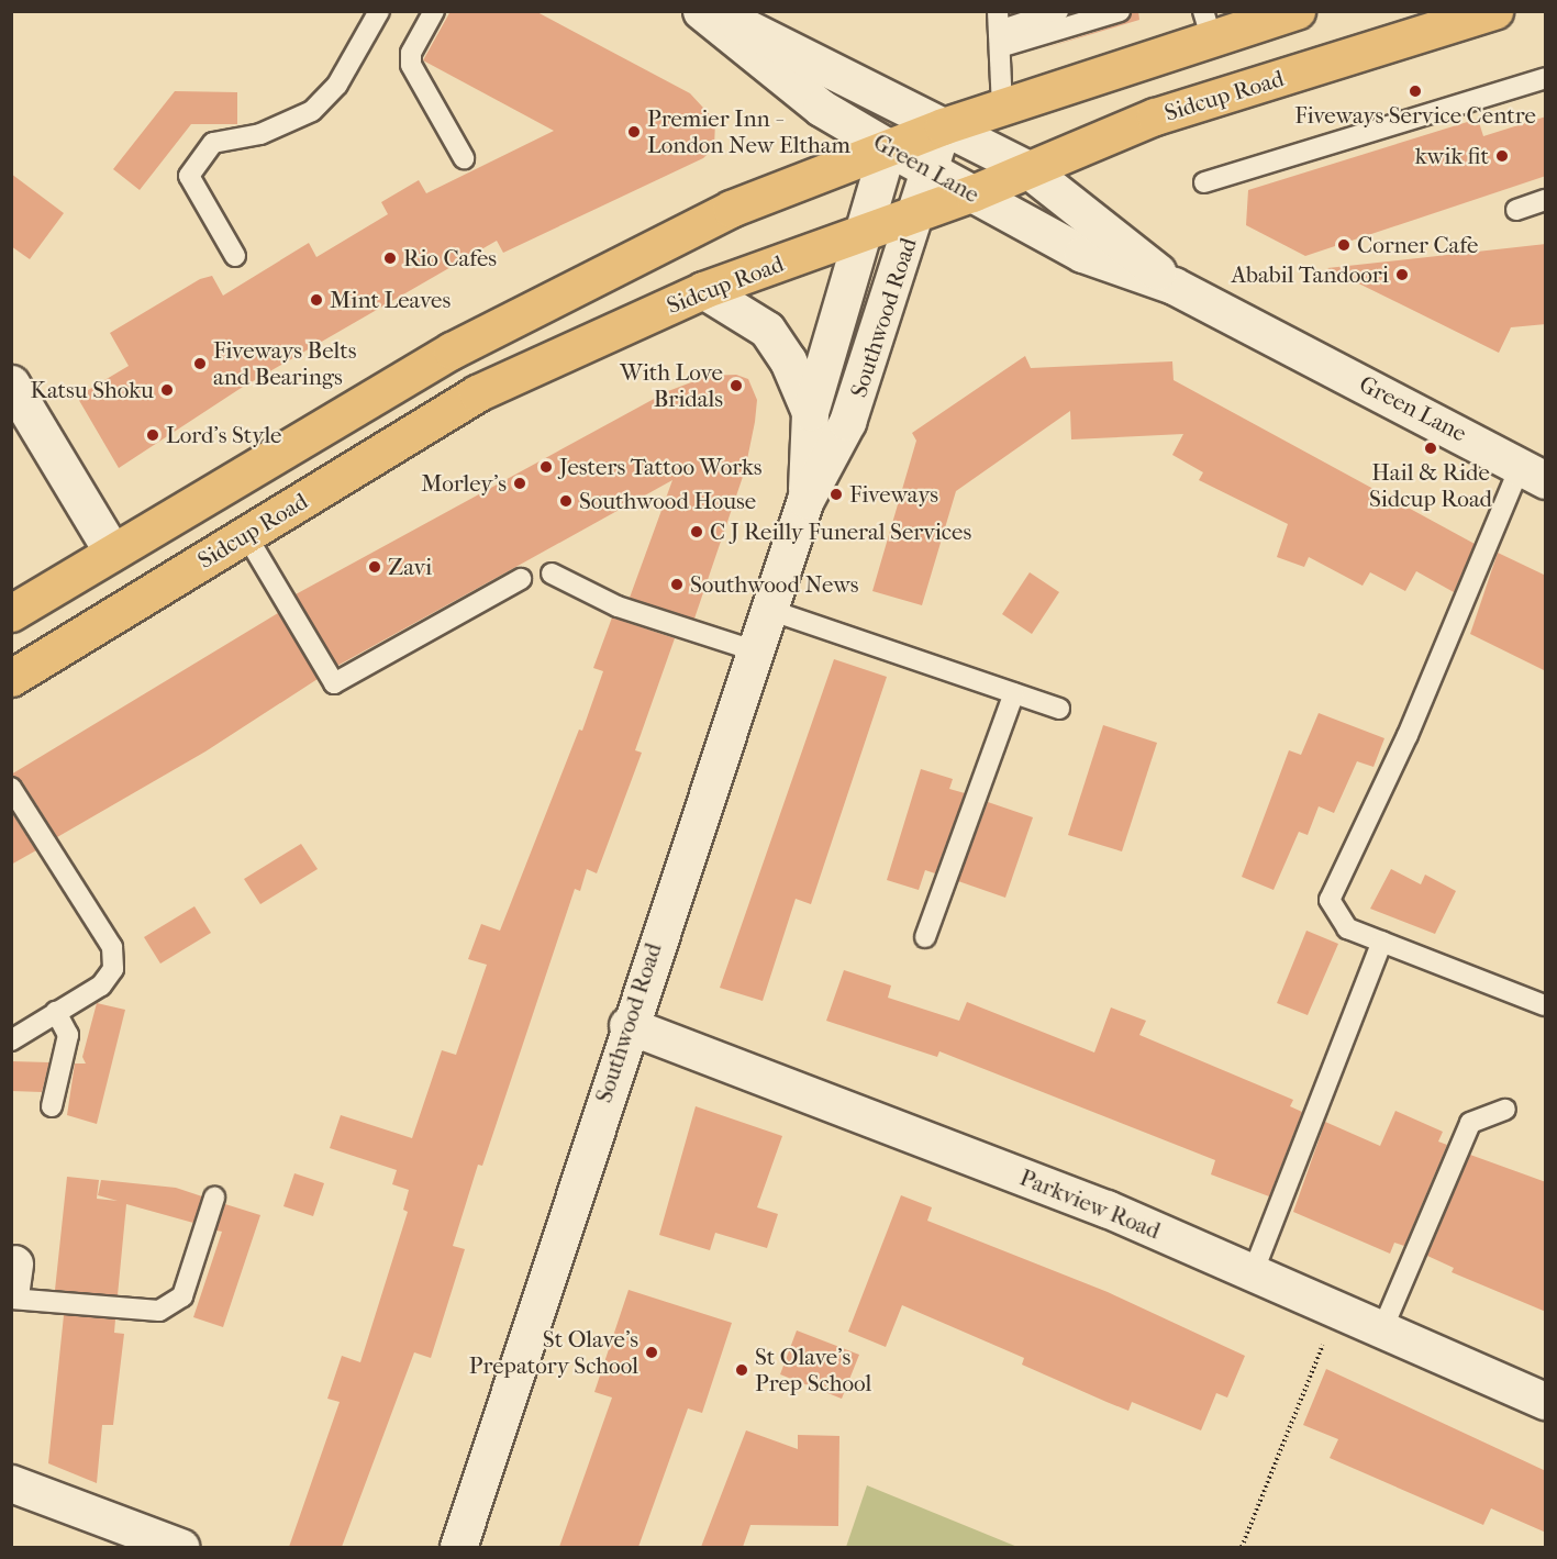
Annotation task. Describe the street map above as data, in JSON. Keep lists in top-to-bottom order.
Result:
{
  "streets": {
    "highway": ["Sidcup Road"],
    "street": ["Green Lane", "Southwood Road", "Parkview Road"]
  },
  "crossings": [
    ["Sidcup Road", "Green Lane"],
    ["Sidcup Road", "Southwood Road"],
    ["Green Lane", "Southwood Road"],
    ["Southwood Road", "Parkview Road"]
  ],
  "places": [
    "Fiveways Service Centre",
    "Premier Inn - London New Eltham",
    "kwik fit",
    "Corner Cafe",
    "Rio Cafes",
    "Ababil Tandoori",
    "Mint Leaves",
    "Fiveways Belts and Bearings",
    "With Love Bridals",
    "Katsu Shoku",
    "Lord's Style",
    "Hail & Ride Sidcup Road",
    "Jesters Tattoo Works",
    "Morley's",
    "Fiveways",
    "Southwood House",
    "C J Reilly Funeral Services",
    "Zavi",
    "Southwood News",
    "St Olave's Prepatory School",
    "St Olave's Prep School"
  ]
}
